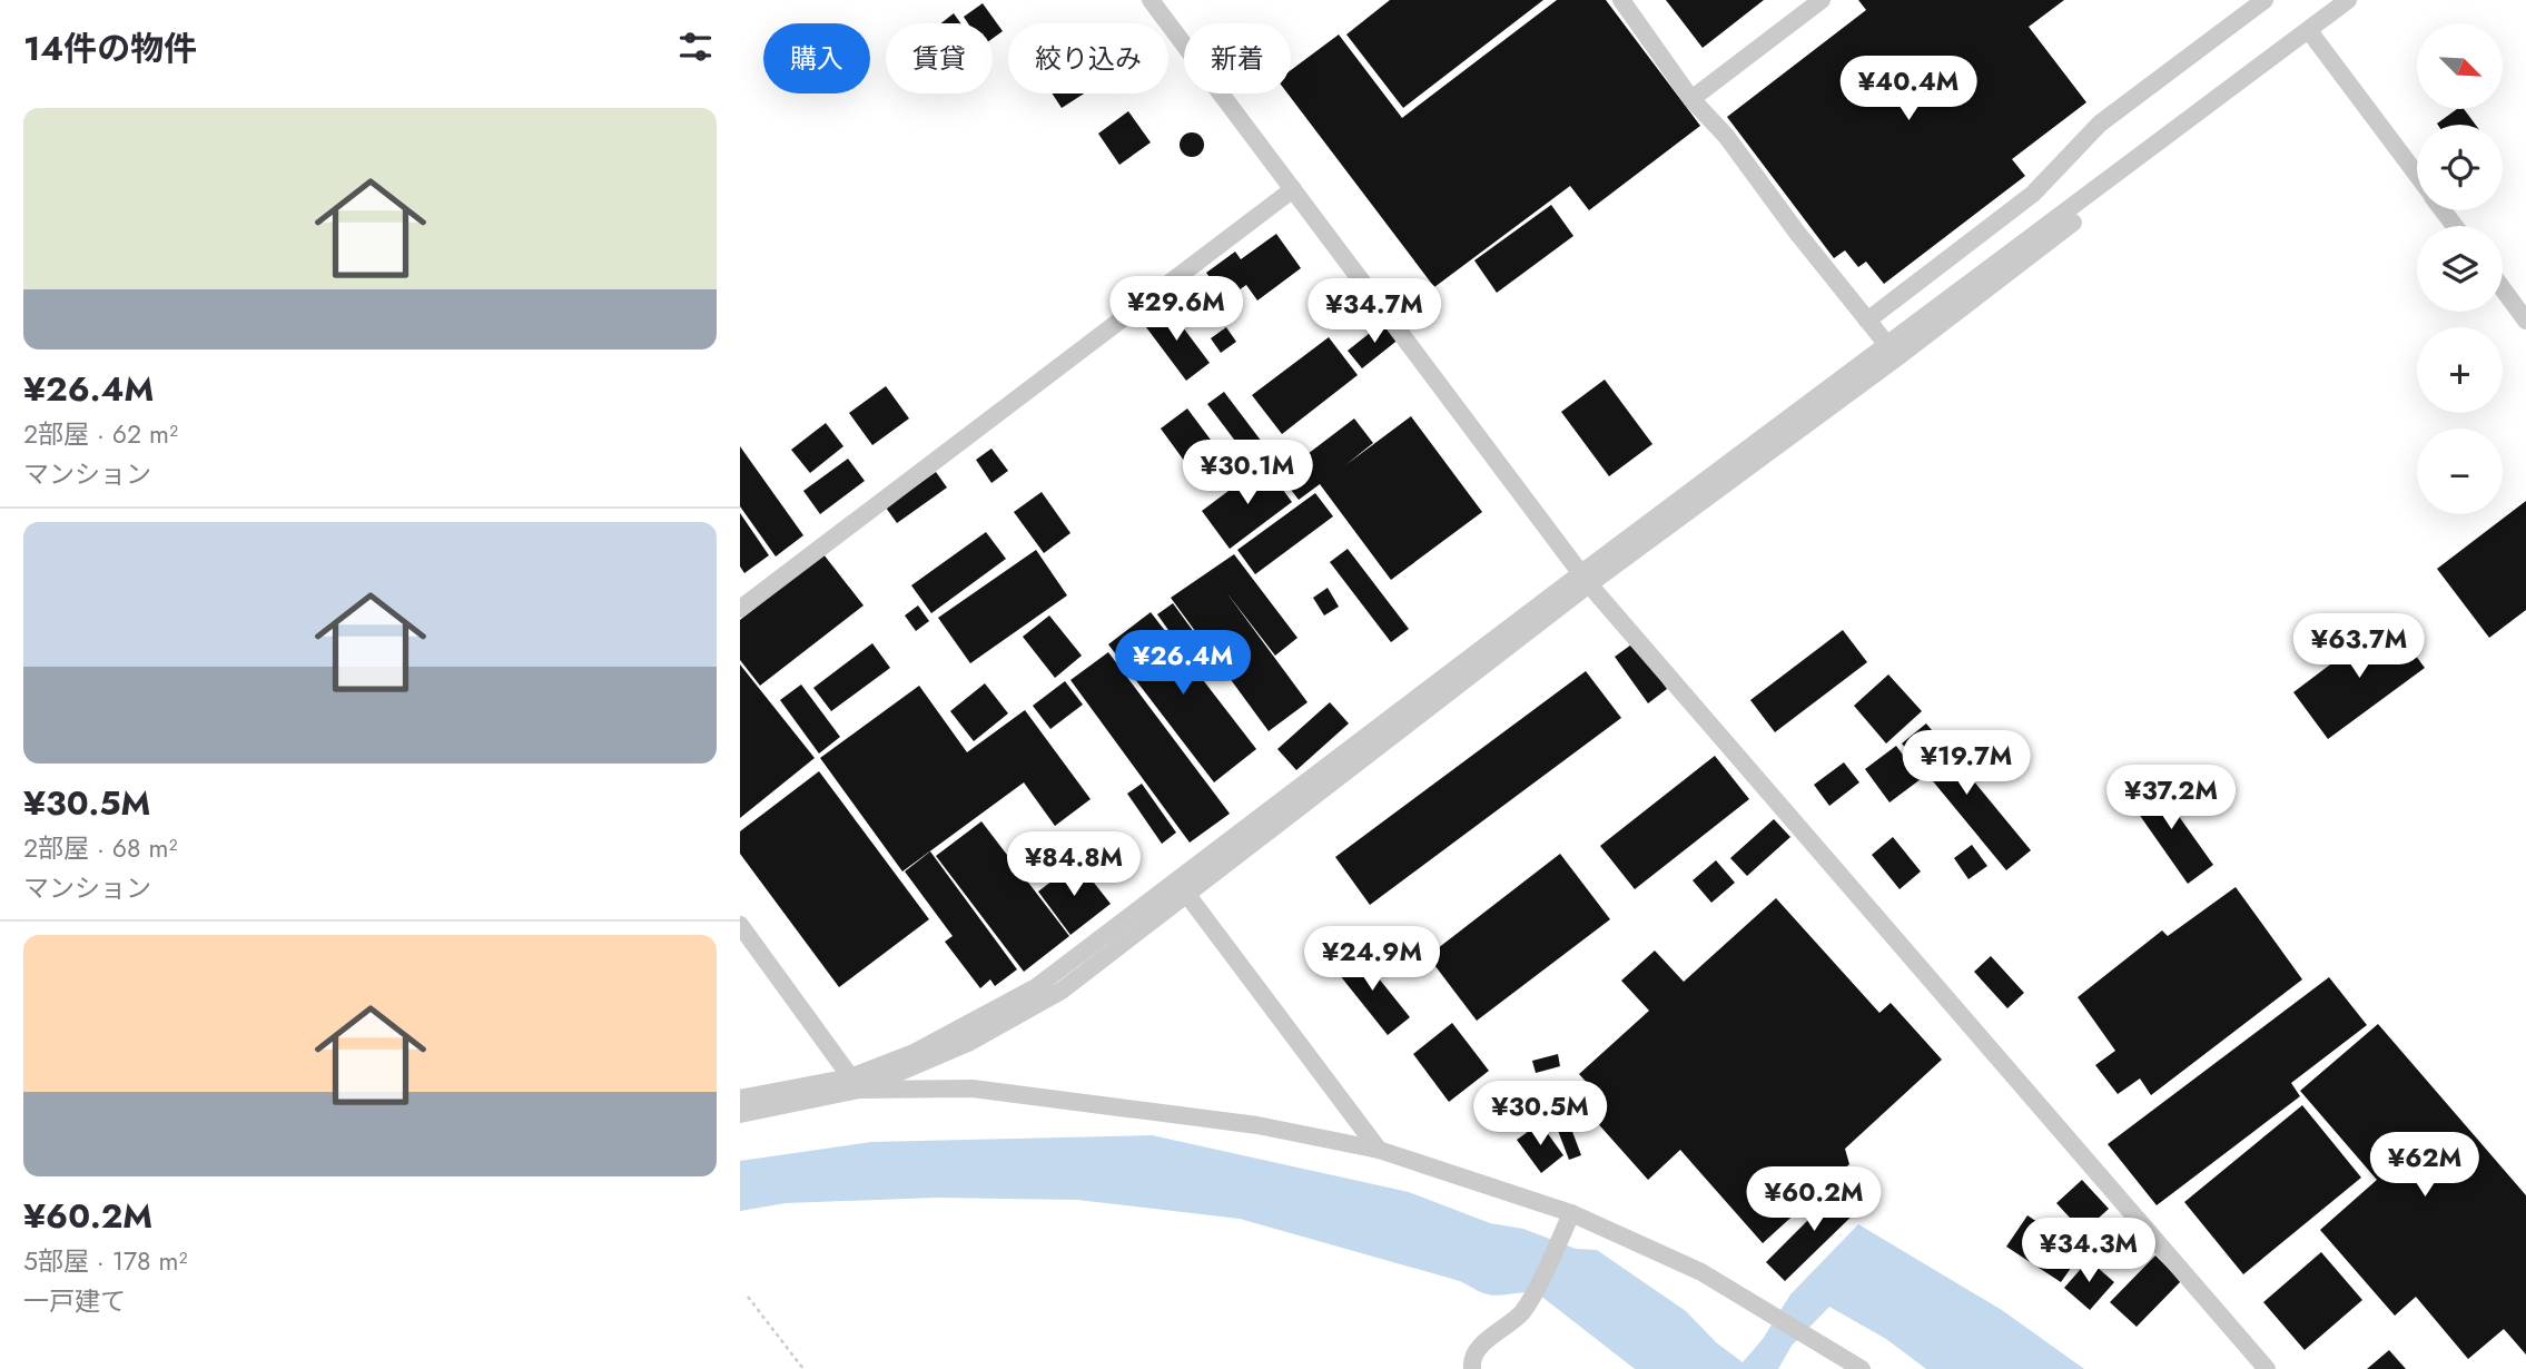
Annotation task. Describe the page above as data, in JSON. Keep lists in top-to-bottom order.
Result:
{
  "north": "bottom right",
  "page": {
    "heading": "14件の物件",
    "map_buttons": ["+", "−"],
    "chip": [
      "購入",
      "賃貸",
      "絞り込み",
      "新着"
    ],
    "price": [
      "¥40.4M",
      "¥29.6M",
      "¥34.7M",
      "¥30.1M",
      "¥63.7M",
      "¥26.4M",
      "¥19.7M",
      "¥37.2M",
      "¥84.8M",
      "¥24.9M",
      "¥30.5M",
      "¥62M",
      "¥60.2M",
      "¥34.3M"
    ],
    "list": [
      {
        "name": "¥26.4M",
        "note": "2部屋 · 62 m² · マンション"
      },
      {
        "name": "¥30.5M",
        "note": "2部屋 · 68 m² · マンション"
      },
      {
        "name": "¥60.2M",
        "note": "5部屋 · 178 m² · 一戸建て"
      }
    ]
  }
}
